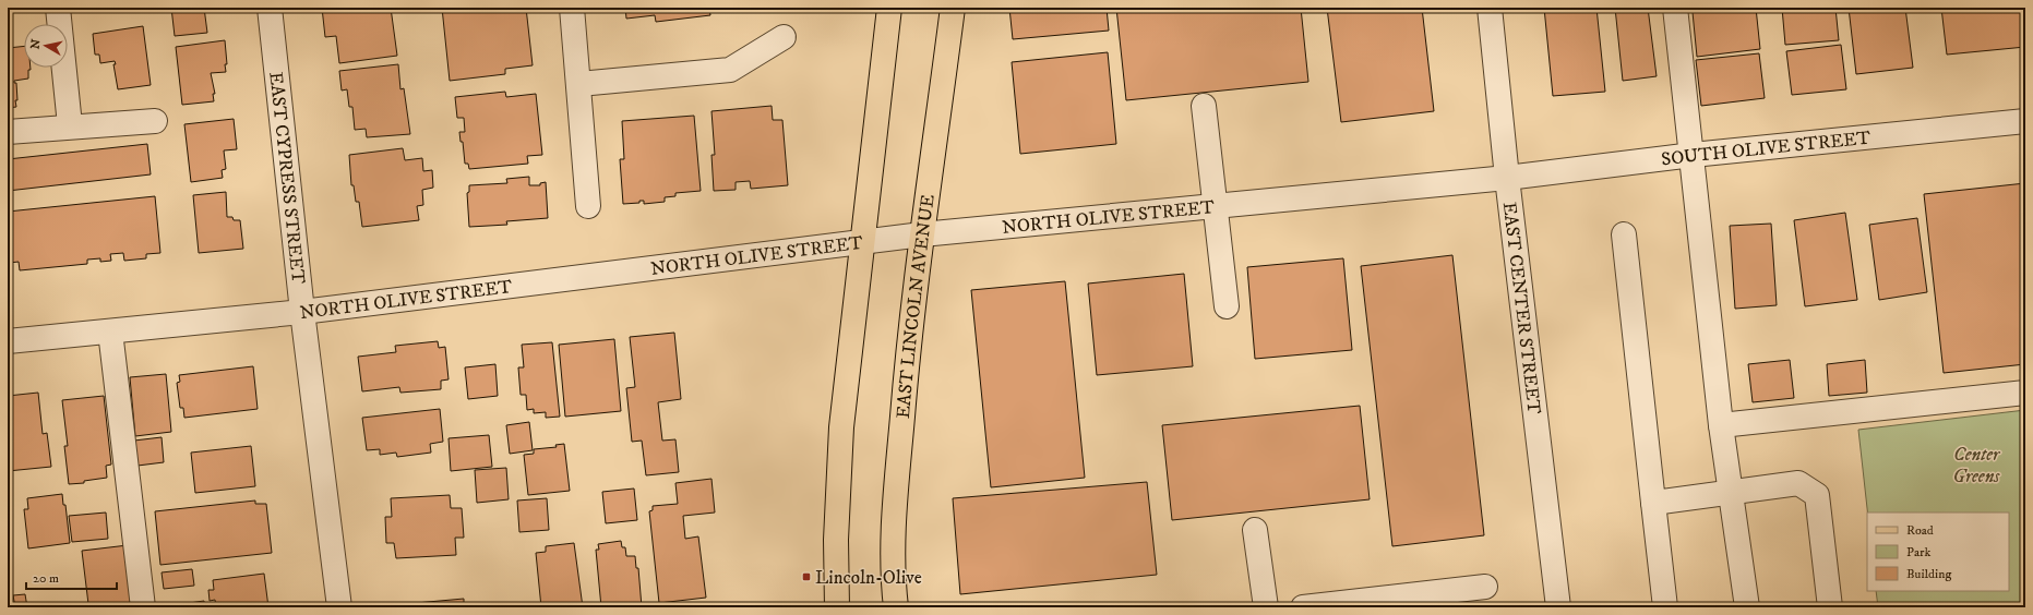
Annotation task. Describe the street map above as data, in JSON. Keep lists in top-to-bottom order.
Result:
{
  "streets": {
    "main road": ["EAST LINCOLN AVENUE"],
    "street": [
      "SOUTH OLIVE STREET",
      "EAST CYPRESS STREET",
      "NORTH OLIVE STREET",
      "EAST CENTER STREET"
    ]
  },
  "crossings": [
    ["SOUTH OLIVE STREET", "NORTH OLIVE STREET"],
    ["SOUTH OLIVE STREET", "EAST CENTER STREET"],
    ["EAST CYPRESS STREET", "NORTH OLIVE STREET"],
    ["NORTH OLIVE STREET", "EAST LINCOLN AVENUE"],
    ["NORTH OLIVE STREET", "EAST CENTER STREET"]
  ],
  "parks": ["Center Greens"],
  "places": {
    "transit": ["Lincoln-Olive"]
  },
  "legend": ["Road", "Park", "Building"],
  "scale_bar": "20 m",
  "north": "left"
}
